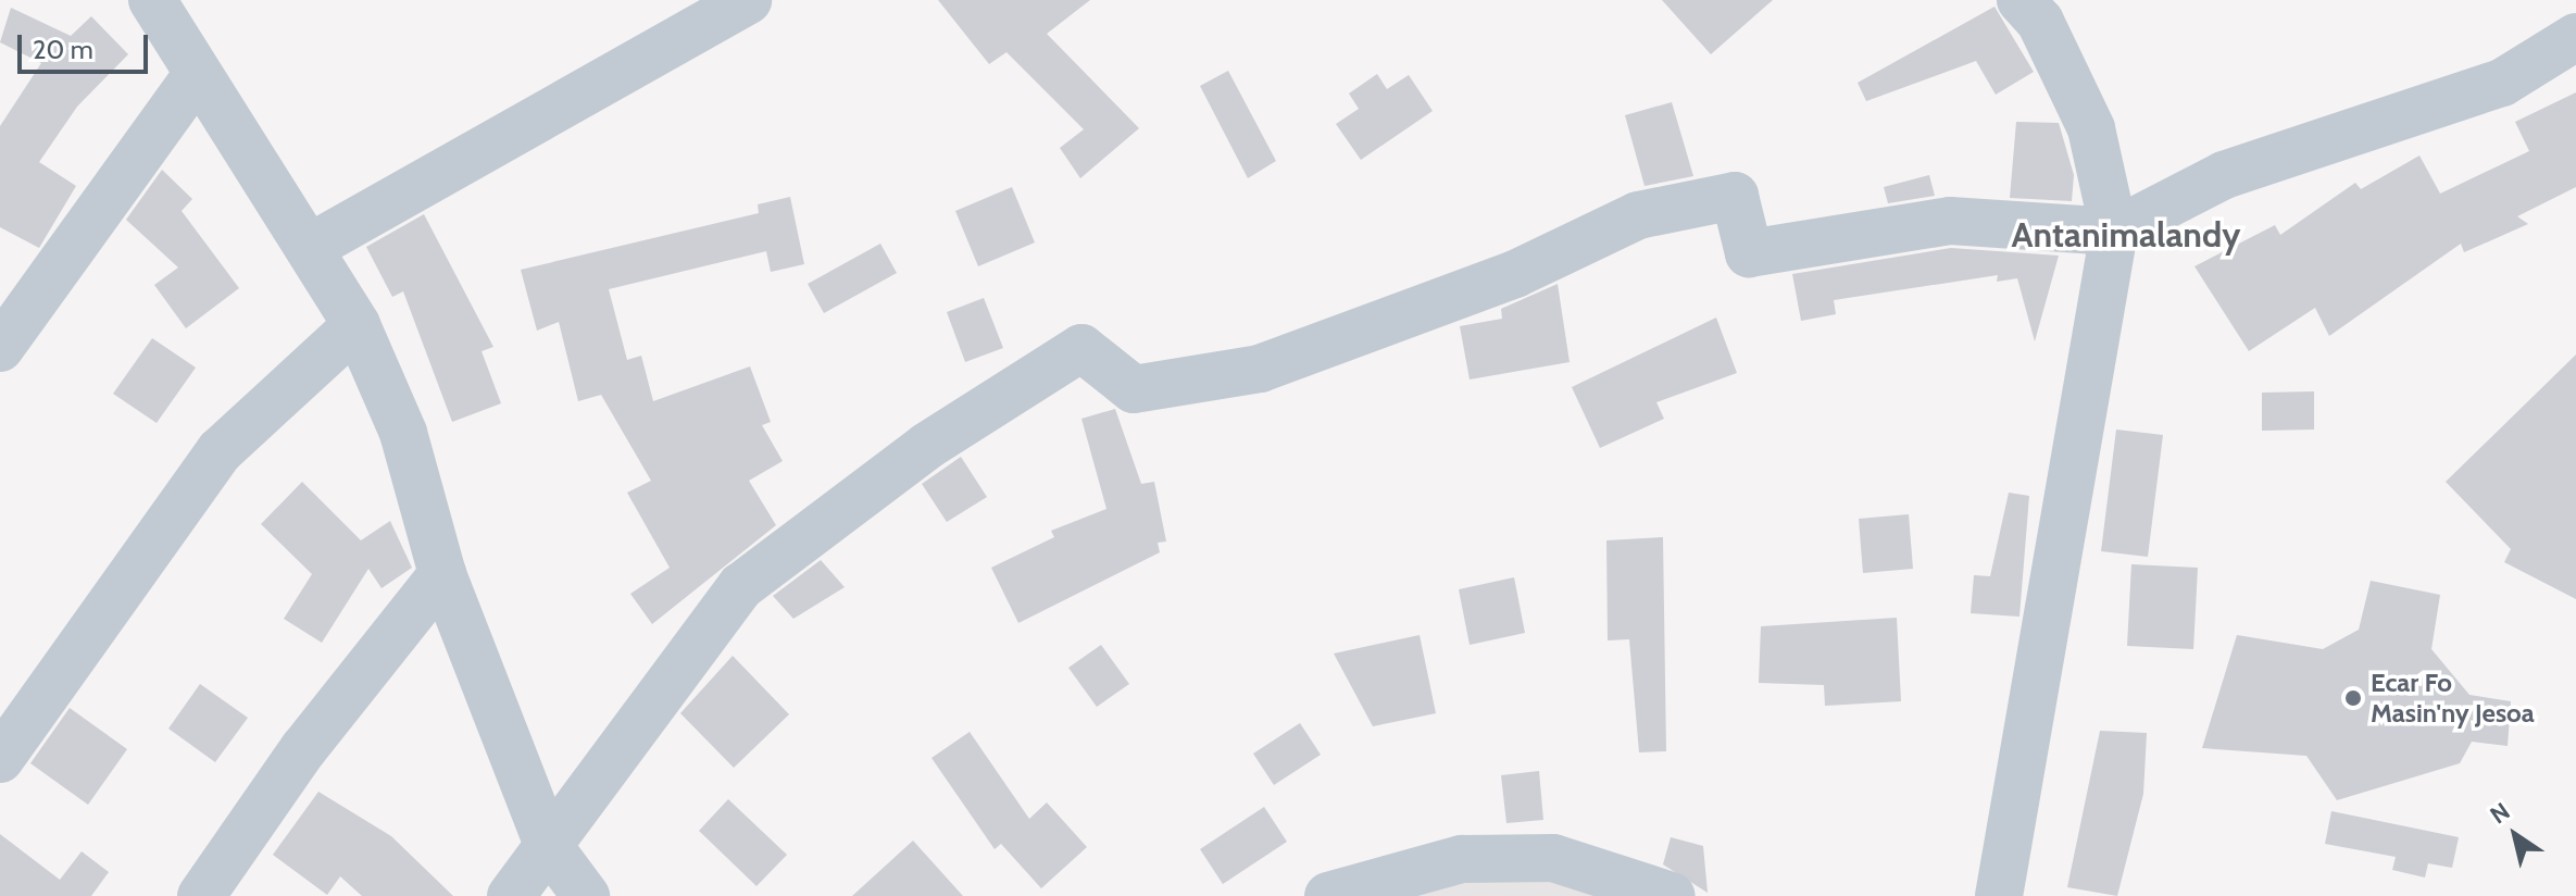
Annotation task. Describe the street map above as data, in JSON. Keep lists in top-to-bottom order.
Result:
{
  "districts": ["Antanimalandy"],
  "places": ["Ecar Fo Masin'ny Jesoa"],
  "scale_bar": "20 m",
  "north": "top left"
}
